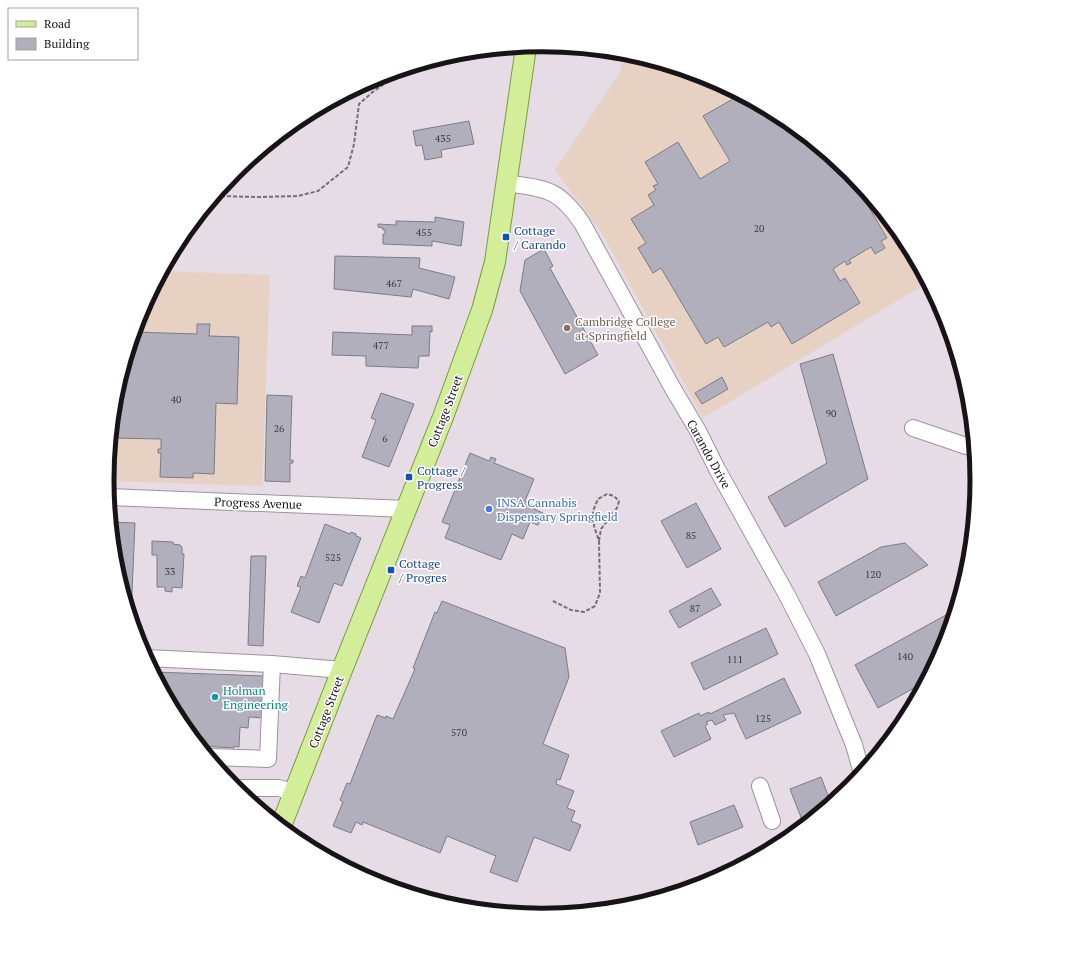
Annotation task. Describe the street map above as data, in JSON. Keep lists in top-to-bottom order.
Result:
{
  "streets": {
    "main road": ["Cottage Street"],
    "street": ["Carando Drive", "Progress Avenue"]
  },
  "crossings": [
    ["Cottage Street", "Carando Drive"],
    ["Cottage Street", "Progress Avenue"]
  ],
  "places": {
    "transit": ["Cottage / Carando", "Cottage / Progress", "Cottage / Progres"],
    "other": ["Cambridge College at Springfield", "INSA Cannabis Dispensary Springfield", "Holman Engineering"]
  },
  "house_numbers": [
    "435",
    "20",
    "455",
    "467",
    "477",
    "40",
    "90",
    "26",
    "6",
    "85",
    "525",
    "33",
    "120",
    "87",
    "140",
    "111",
    "125",
    "570"
  ],
  "legend": ["Road", "Building"]
}
